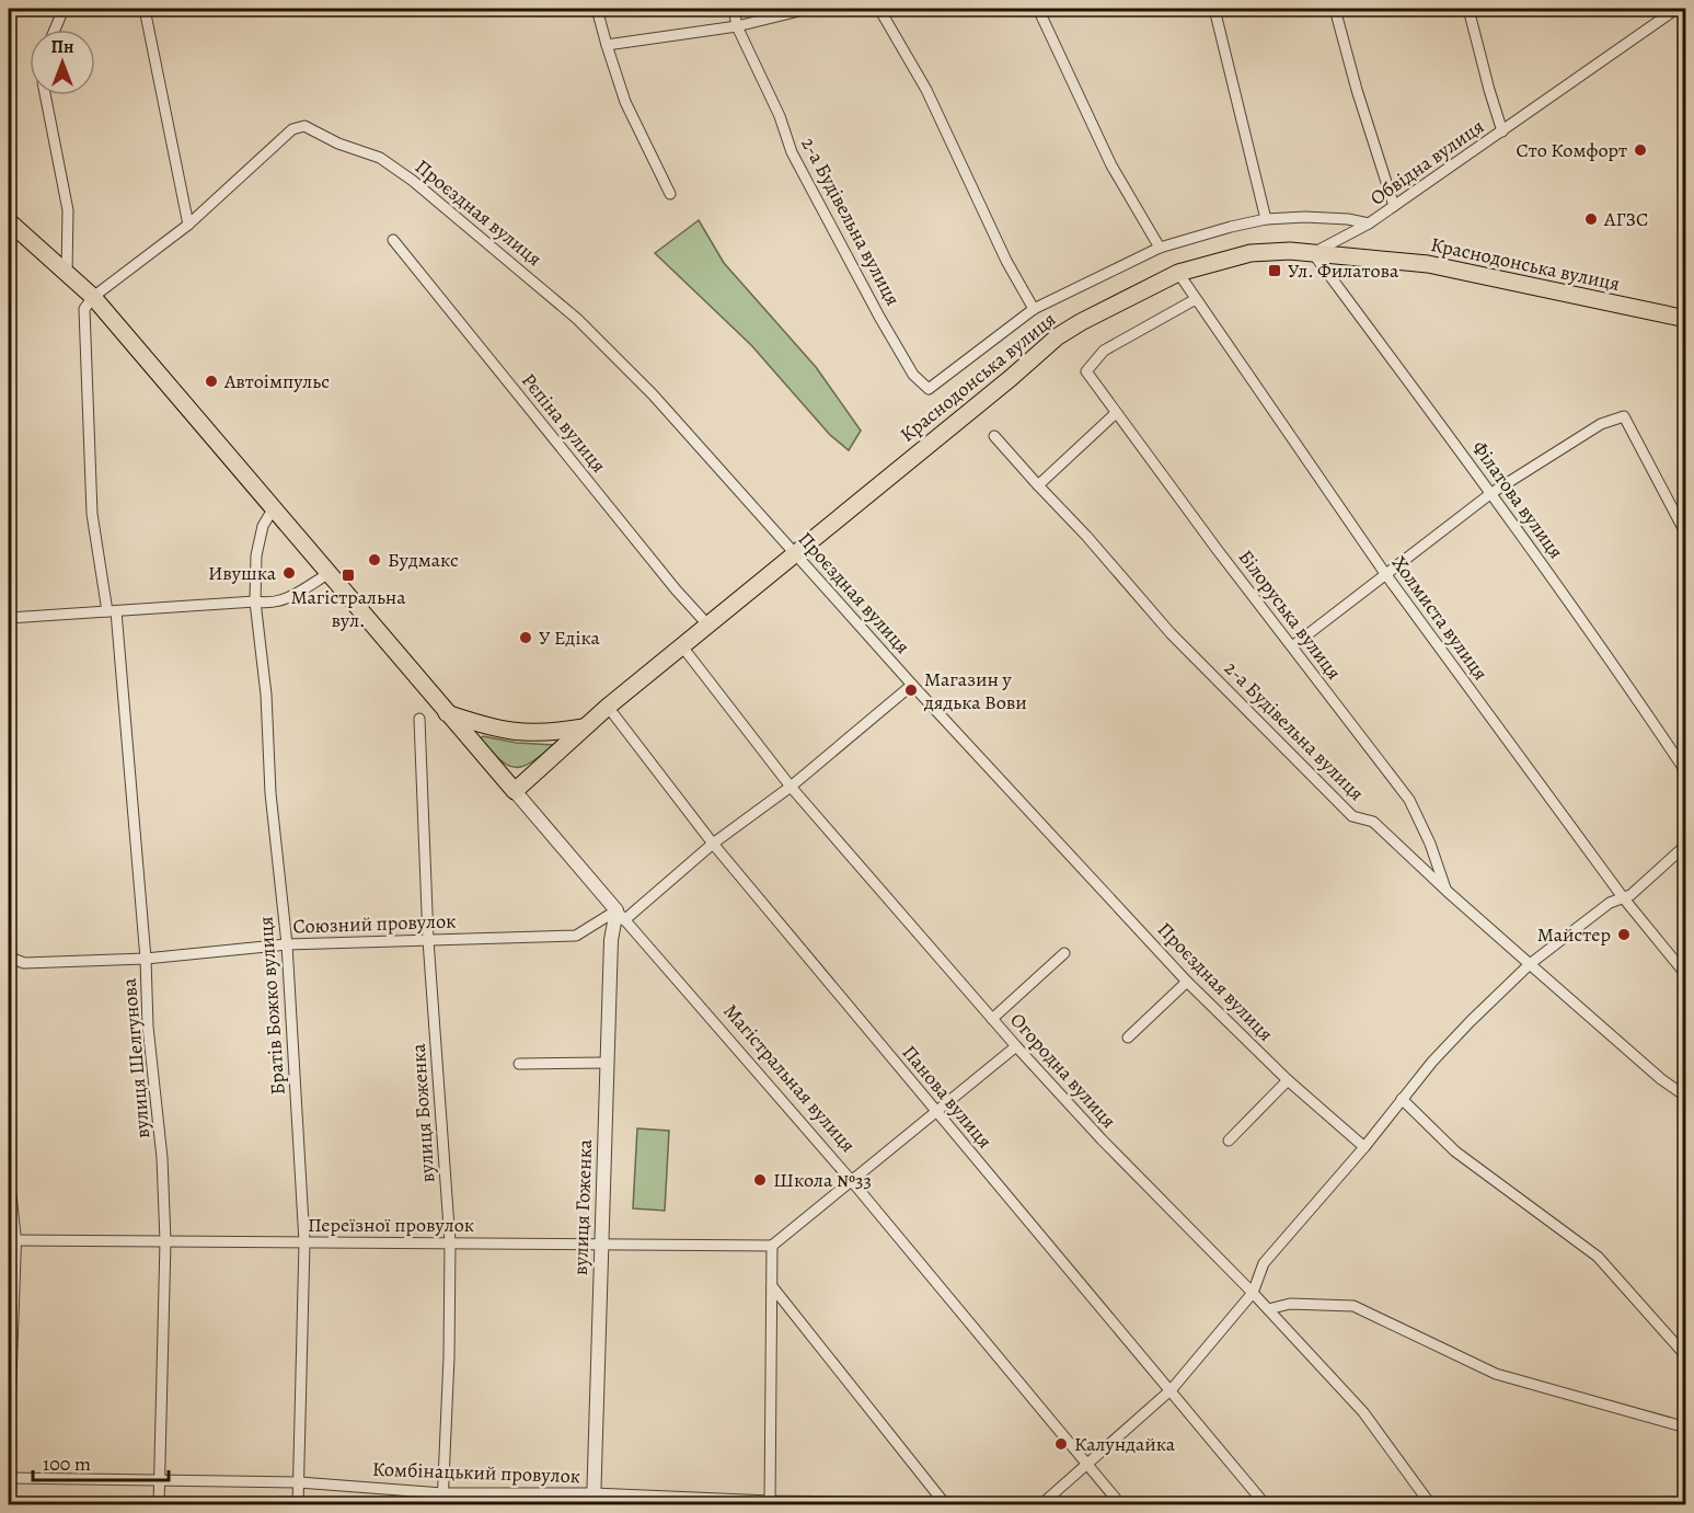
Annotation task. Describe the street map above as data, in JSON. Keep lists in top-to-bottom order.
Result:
{
  "streets": {
    "main road": ["Краснодонська вулиця", "Магістральная вулиця"],
    "street": [
      "Обвідна вулиця",
      "Проєздная вулиця",
      "2-а Будівельна вулиця",
      "Рєпіна вулиця",
      "Філатова вулиця",
      "Білоруська вулиця",
      "Холмиста вулиця",
      "Союзний провулок",
      "Братів Божко вулиця",
      "вулиця Шелгунова",
      "Огородна вулиця",
      "Панова вулиця",
      "вулиця Боженка",
      "вулиця Гоженка",
      "Переїзної провулок",
      "Комбінацький провулок"
    ]
  },
  "crossings": [
    ["Обвідна вулиця", "2-а Будівельна вулиця"],
    ["Проєздная вулиця", "Краснодонська вулиця"],
    ["Проєздная вулиця", "Союзний провулок"],
    ["2-а Будівельна вулиця", "Білоруська вулиця"],
    ["Краснодонська вулиця", "Рєпіна вулиця"],
    ["Краснодонська вулиця", "Філатова вулиця"],
    ["Краснодонська вулиця", "Холмиста вулиця"],
    ["Краснодонська вулиця", "Огородна вулиця"],
    ["Краснодонська вулиця", "Магістральная вулиця"],
    ["Краснодонська вулиця", "Панова вулиця"],
    ["Білоруська вулиця", "Холмиста вулиця"],
    ["Союзний провулок", "Братів Божко вулиця"],
    ["Союзний провулок", "вулиця Шелгунова"],
    ["Союзний провулок", "Огородна вулиця"],
    ["Союзний провулок", "Магістральная вулиця"],
    ["Союзний провулок", "Панова вулиця"],
    ["Союзний провулок", "вулиця Боженка"],
    ["Союзний провулок", "вулиця Гоженка"],
    ["Братів Божко вулиця", "Переїзної провулок"],
    ["Братів Божко вулиця", "Комбінацький провулок"],
    ["вулиця Шелгунова", "Переїзної провулок"],
    ["вулиця Шелгунова", "Комбінацький провулок"],
    ["Магістральная вулиця", "вулиця Гоженка"],
    ["вулиця Боженка", "Переїзної провулок"],
    ["вулиця Боженка", "Комбінацький провулок"],
    ["вулиця Гоженка", "Переїзної провулок"],
    ["вулиця Гоженка", "Комбінацький провулок"]
  ],
  "places": {
    "other": [
      "Сто Комфорт",
      "АГЗС",
      "Автоімпульс",
      "Будмакс",
      "Ивушка",
      "У Едіка",
      "Магазин у дядька Вови",
      "Майстер",
      "Школа №33",
      "Калундайка"
    ],
    "transit": ["Ул. Филатова", "Магістральна вул."]
  },
  "scale_bar": "100 m",
  "north": "top"
}
